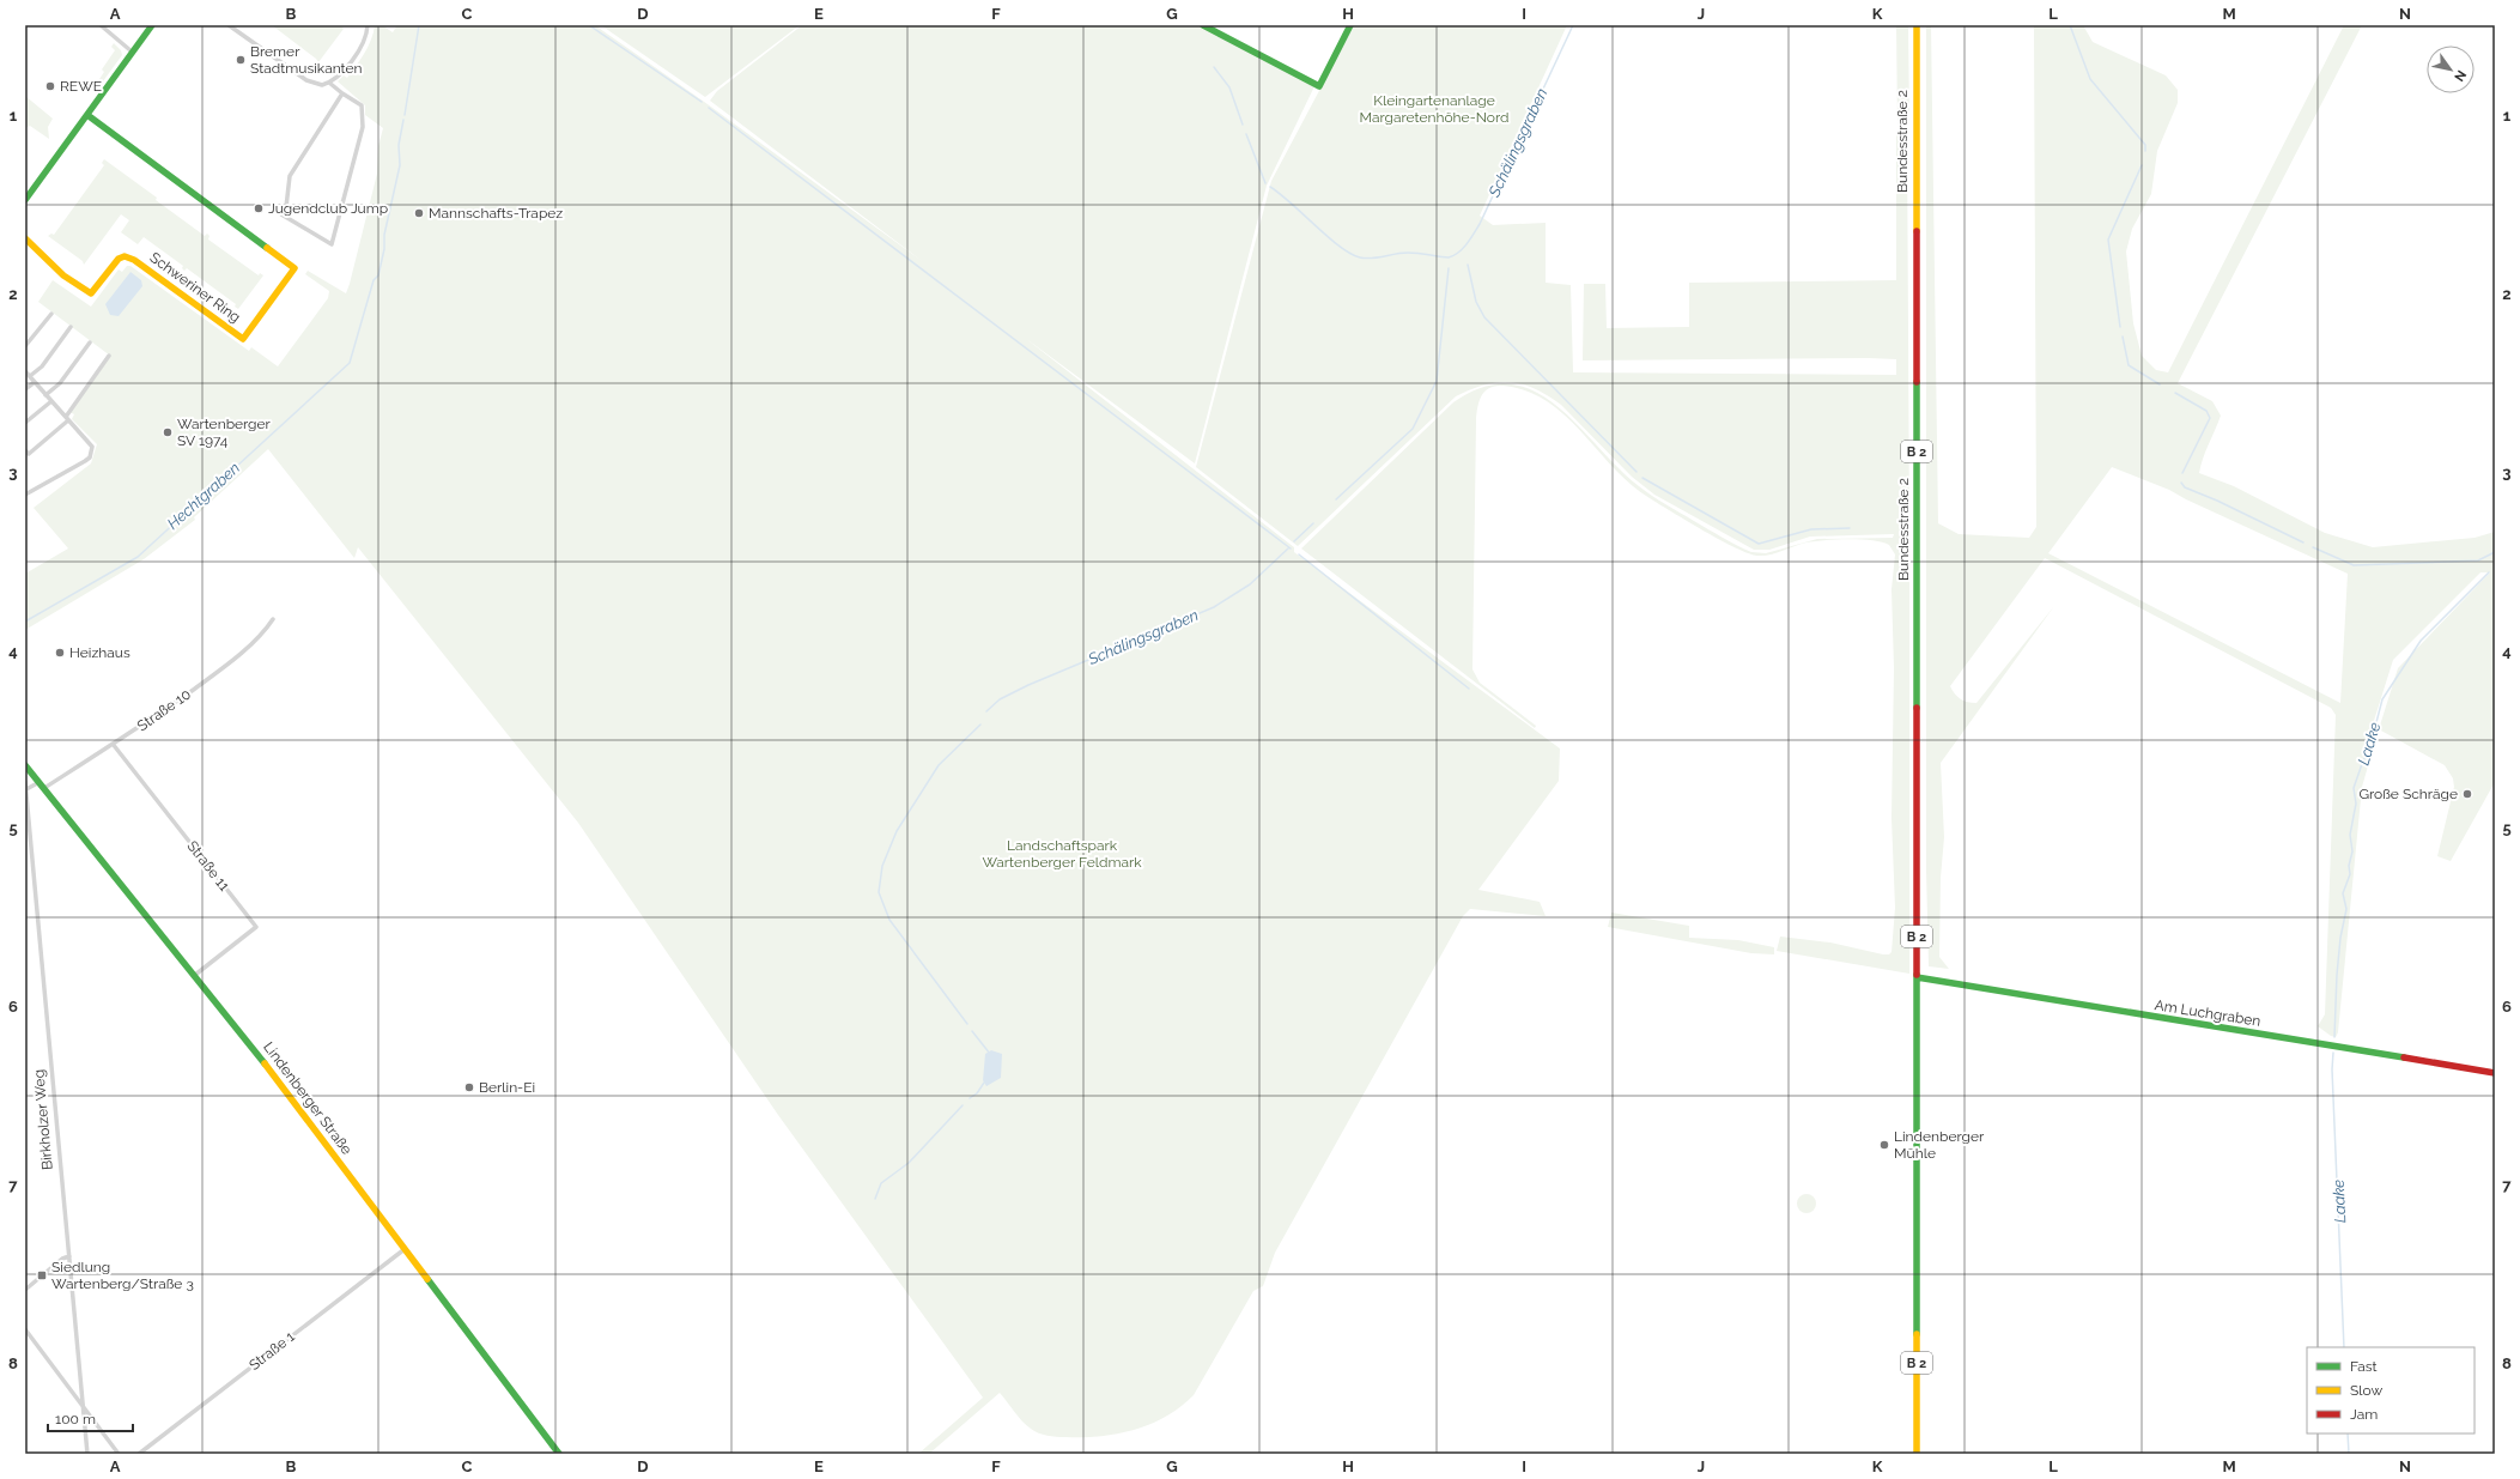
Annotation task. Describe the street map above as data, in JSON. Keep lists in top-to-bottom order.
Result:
{
  "streets": {
    "street": [
      "Bundesstraße 2",
      "Schweriner Ring",
      "B 2",
      "Straße 10",
      "Straße 11",
      "Am Luchgraben",
      "Lindenberger Straße",
      "Birkholzer Weg",
      "Straße 1"
    ]
  },
  "crossings": [
    ["Bundesstraße 2", "B 2"],
    ["Bundesstraße 2", "Am Luchgraben"],
    ["B 2", "Am Luchgraben"],
    ["Straße 10", "Straße 11"],
    ["Straße 10", "Lindenberger Straße"],
    ["Straße 11", "Lindenberger Straße"],
    ["Lindenberger Straße", "Straße 1"]
  ],
  "water": ["Schälingsgraben", "Hechtgraben", "Laake"],
  "parks": ["Kleingartenanlage Margaretenhöhe-Nord", "Landschaftspark Wartenberger Feldmark"],
  "places": {
    "other": [
      "Bremer Stadtmusikanten",
      "REWE",
      "Jugendclub Jump",
      "Mannschafts-Trapez",
      "Wartenberger SV 1974",
      "Heizhaus",
      "Große Schräge",
      "Berlin-Ei",
      "Lindenberger Mühle"
    ],
    "transit": ["Siedlung Wartenberg/Straße 3"]
  },
  "legend": ["Fast", "Slow", "Jam"],
  "scale_bar": "100 m",
  "north": "bottom right",
  "grid": {
    "columns": [
      "A",
      "B",
      "C",
      "D",
      "E",
      "F",
      "G",
      "H",
      "I",
      "J",
      "K",
      "L",
      "M",
      "N"
    ],
    "rows": [
      "1",
      "2",
      "3",
      "4",
      "5",
      "6",
      "7",
      "8"
    ]
  }
}
